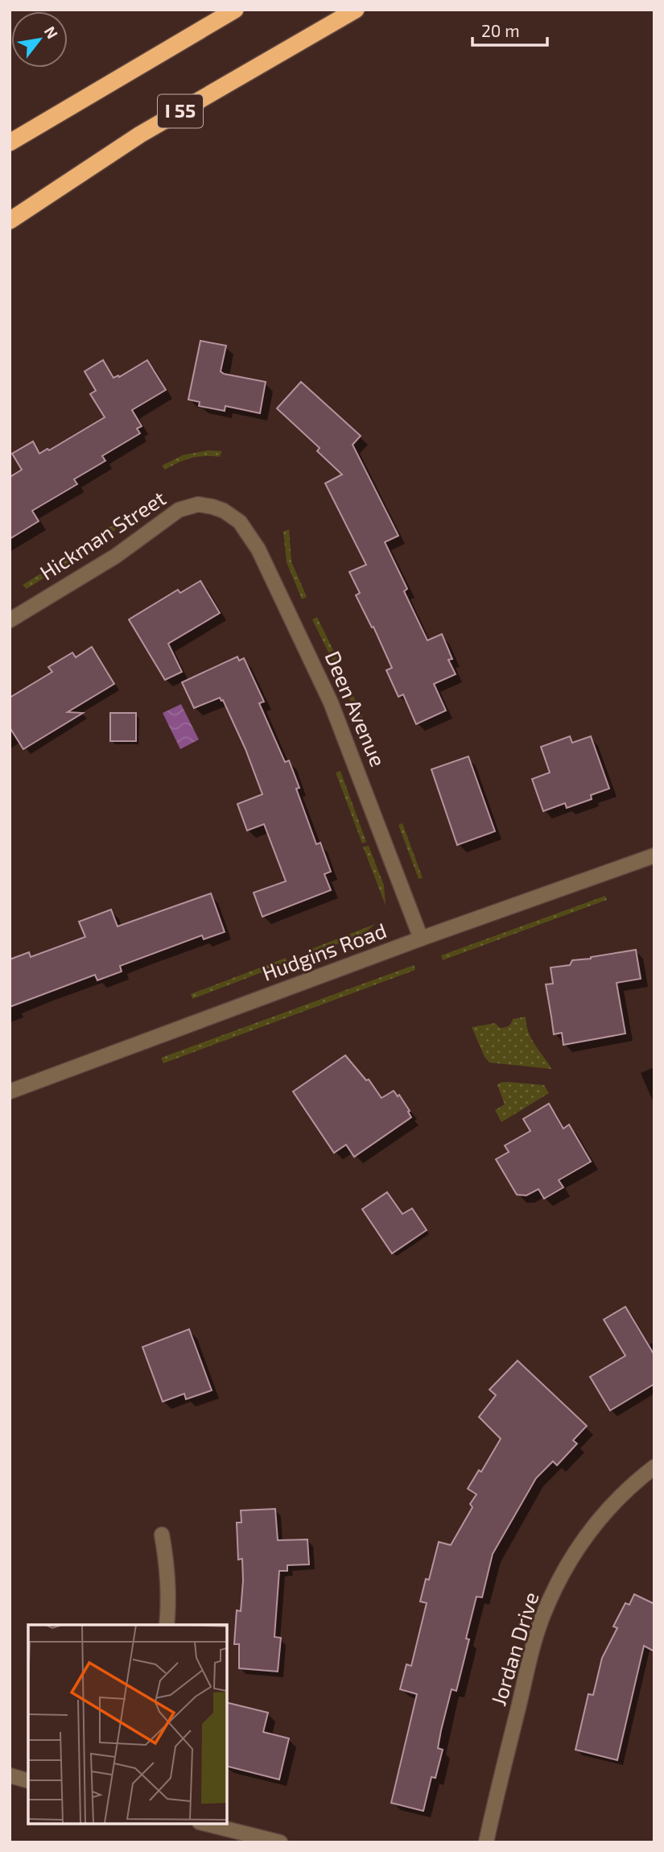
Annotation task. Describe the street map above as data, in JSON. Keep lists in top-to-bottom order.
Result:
{
  "streets": {
    "highway": ["I 55"],
    "street": [
      "Hickman Street",
      "Deen Avenue",
      "Hudgins Road",
      "Jordan Drive"
    ]
  },
  "crossings": [
    ["Hickman Street", "Deen Avenue"],
    ["Deen Avenue", "Hudgins Road"]
  ],
  "scale_bar": "20 m",
  "north": "top right"
}
